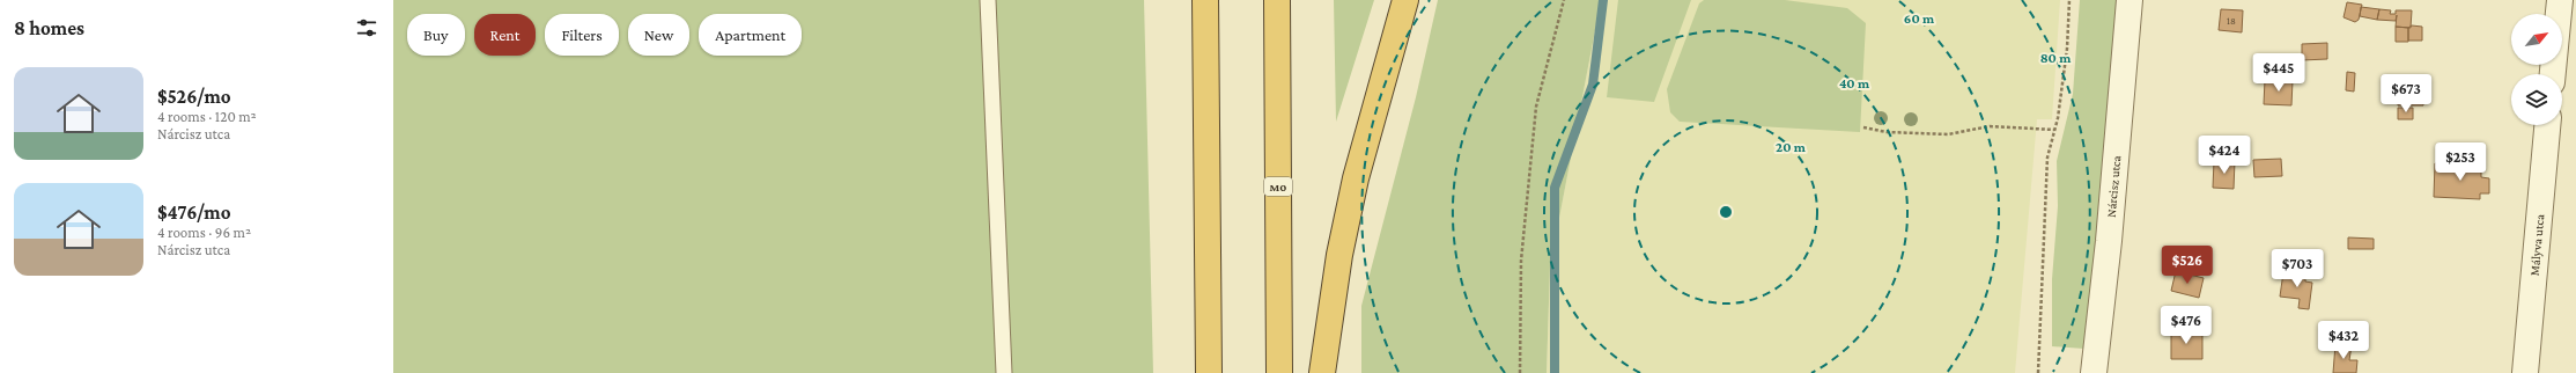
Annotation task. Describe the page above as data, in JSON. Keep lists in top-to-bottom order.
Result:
{
  "streets": {
    "highway": ["M0"],
    "street": ["Nárcisz utca", "Mályva utca"]
  },
  "house_numbers": ["18"],
  "north": "top right",
  "page": {
    "heading": "8 homes",
    "chip": [
      "Buy",
      "Rent",
      "Filters",
      "New",
      "Apartment"
    ],
    "price": [
      "$445",
      "$673",
      "$424",
      "$253",
      "$526",
      "$703",
      "$476",
      "$432"
    ],
    "list": [
      {
        "name": "$526/mo",
        "note": "4 rooms · 120 m² · Nárcisz utca"
      },
      {
        "name": "$476/mo",
        "note": "4 rooms · 96 m² · Nárcisz utca"
      }
    ]
  },
  "rings": [
    "60 m",
    "80 m",
    "40 m",
    "20 m"
  ]
}
